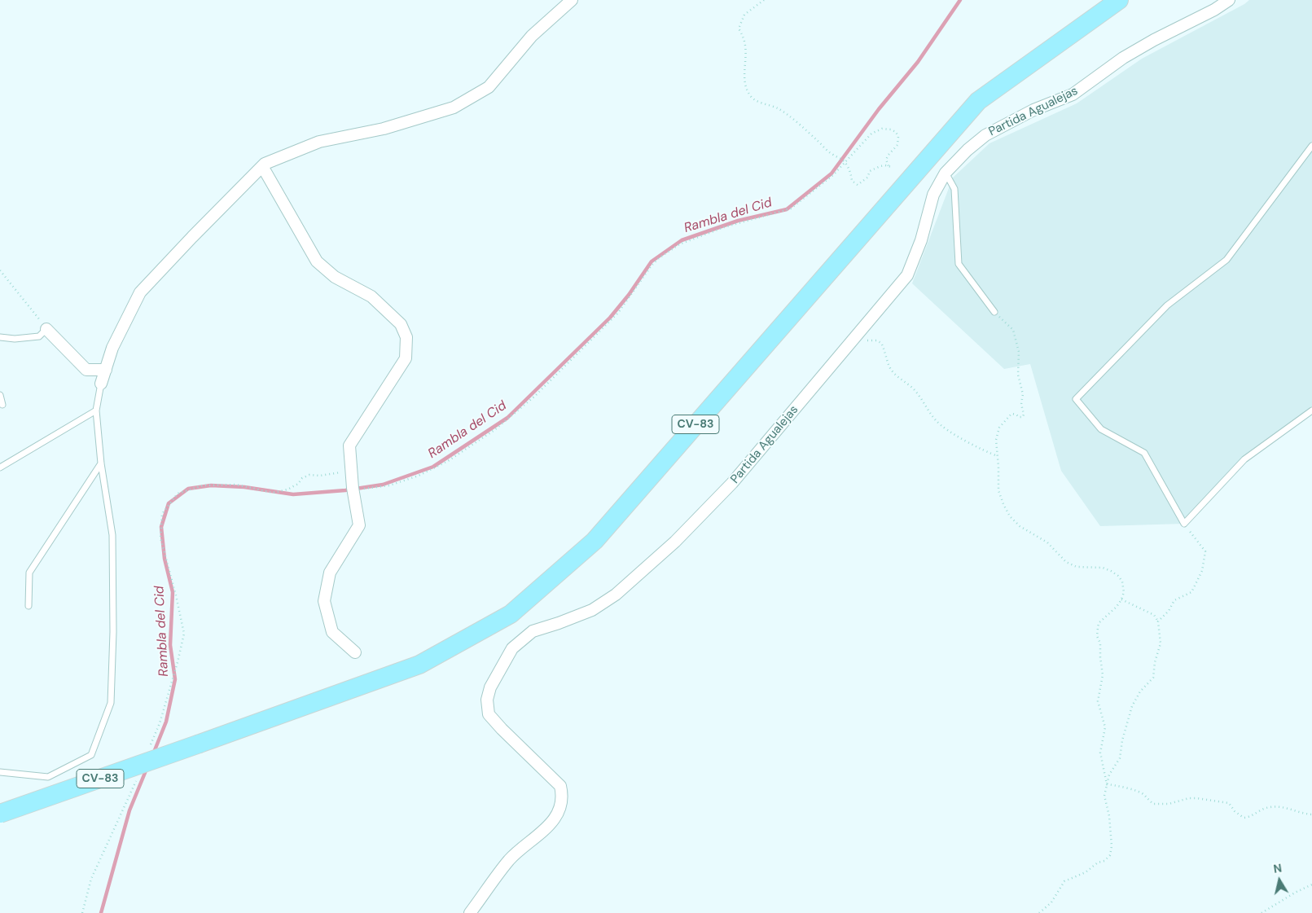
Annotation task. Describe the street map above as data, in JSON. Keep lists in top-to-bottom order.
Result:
{
  "streets": {
    "main road": ["CV-83"],
    "street": ["Partida Agualejas"]
  },
  "water": ["Rambla del Cid"],
  "north": "top"
}
